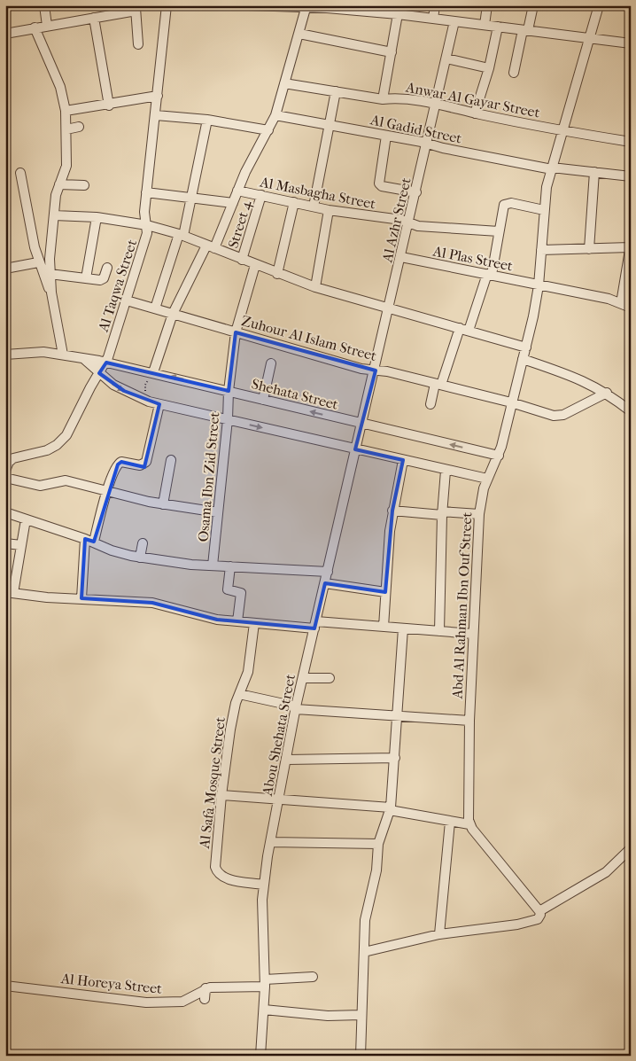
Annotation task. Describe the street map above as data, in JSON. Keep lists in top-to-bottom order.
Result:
{
  "streets": {
    "street": [
      "Anwar Al Gayar Street",
      "Al Gadid Street",
      "Al Masbagha Street",
      "Al Azhr Street",
      "Street 4",
      "Al Plas Street",
      "Al Taqwa Street",
      "Zuhour Al Islam Street",
      "Shehata Street",
      "Osama Ibn Zid Street",
      "Abd Al Rahman Ibn Ouf Street",
      "Abou Shehata Street",
      "Al Safa Mosque Street",
      "Al Horeya Street"
    ]
  },
  "crossings": [
    ["Anwar Al Gayar Street", "Al Azhr Street"],
    ["Al Gadid Street", "Al Azhr Street"],
    ["Al Masbagha Street", "Al Azhr Street"],
    ["Al Masbagha Street", "Street 4"],
    ["Al Azhr Street", "Al Plas Street"],
    ["Al Azhr Street", "Zuhour Al Islam Street"],
    ["Al Azhr Street", "Shehata Street"],
    ["Al Azhr Street", "Abou Shehata Street"],
    ["Al Plas Street", "Abd Al Rahman Ibn Ouf Street"],
    ["Al Taqwa Street", "Zuhour Al Islam Street"],
    ["Al Taqwa Street", "Shehata Street"],
    ["Zuhour Al Islam Street", "Osama Ibn Zid Street"],
    ["Zuhour Al Islam Street", "Abd Al Rahman Ibn Ouf Street"],
    ["Shehata Street", "Osama Ibn Zid Street"],
    ["Shehata Street", "Abd Al Rahman Ibn Ouf Street"],
    ["Shehata Street", "Abou Shehata Street"],
    ["Abou Shehata Street", "Al Safa Mosque Street"],
    ["Abou Shehata Street", "Al Horeya Street"]
  ]
}
